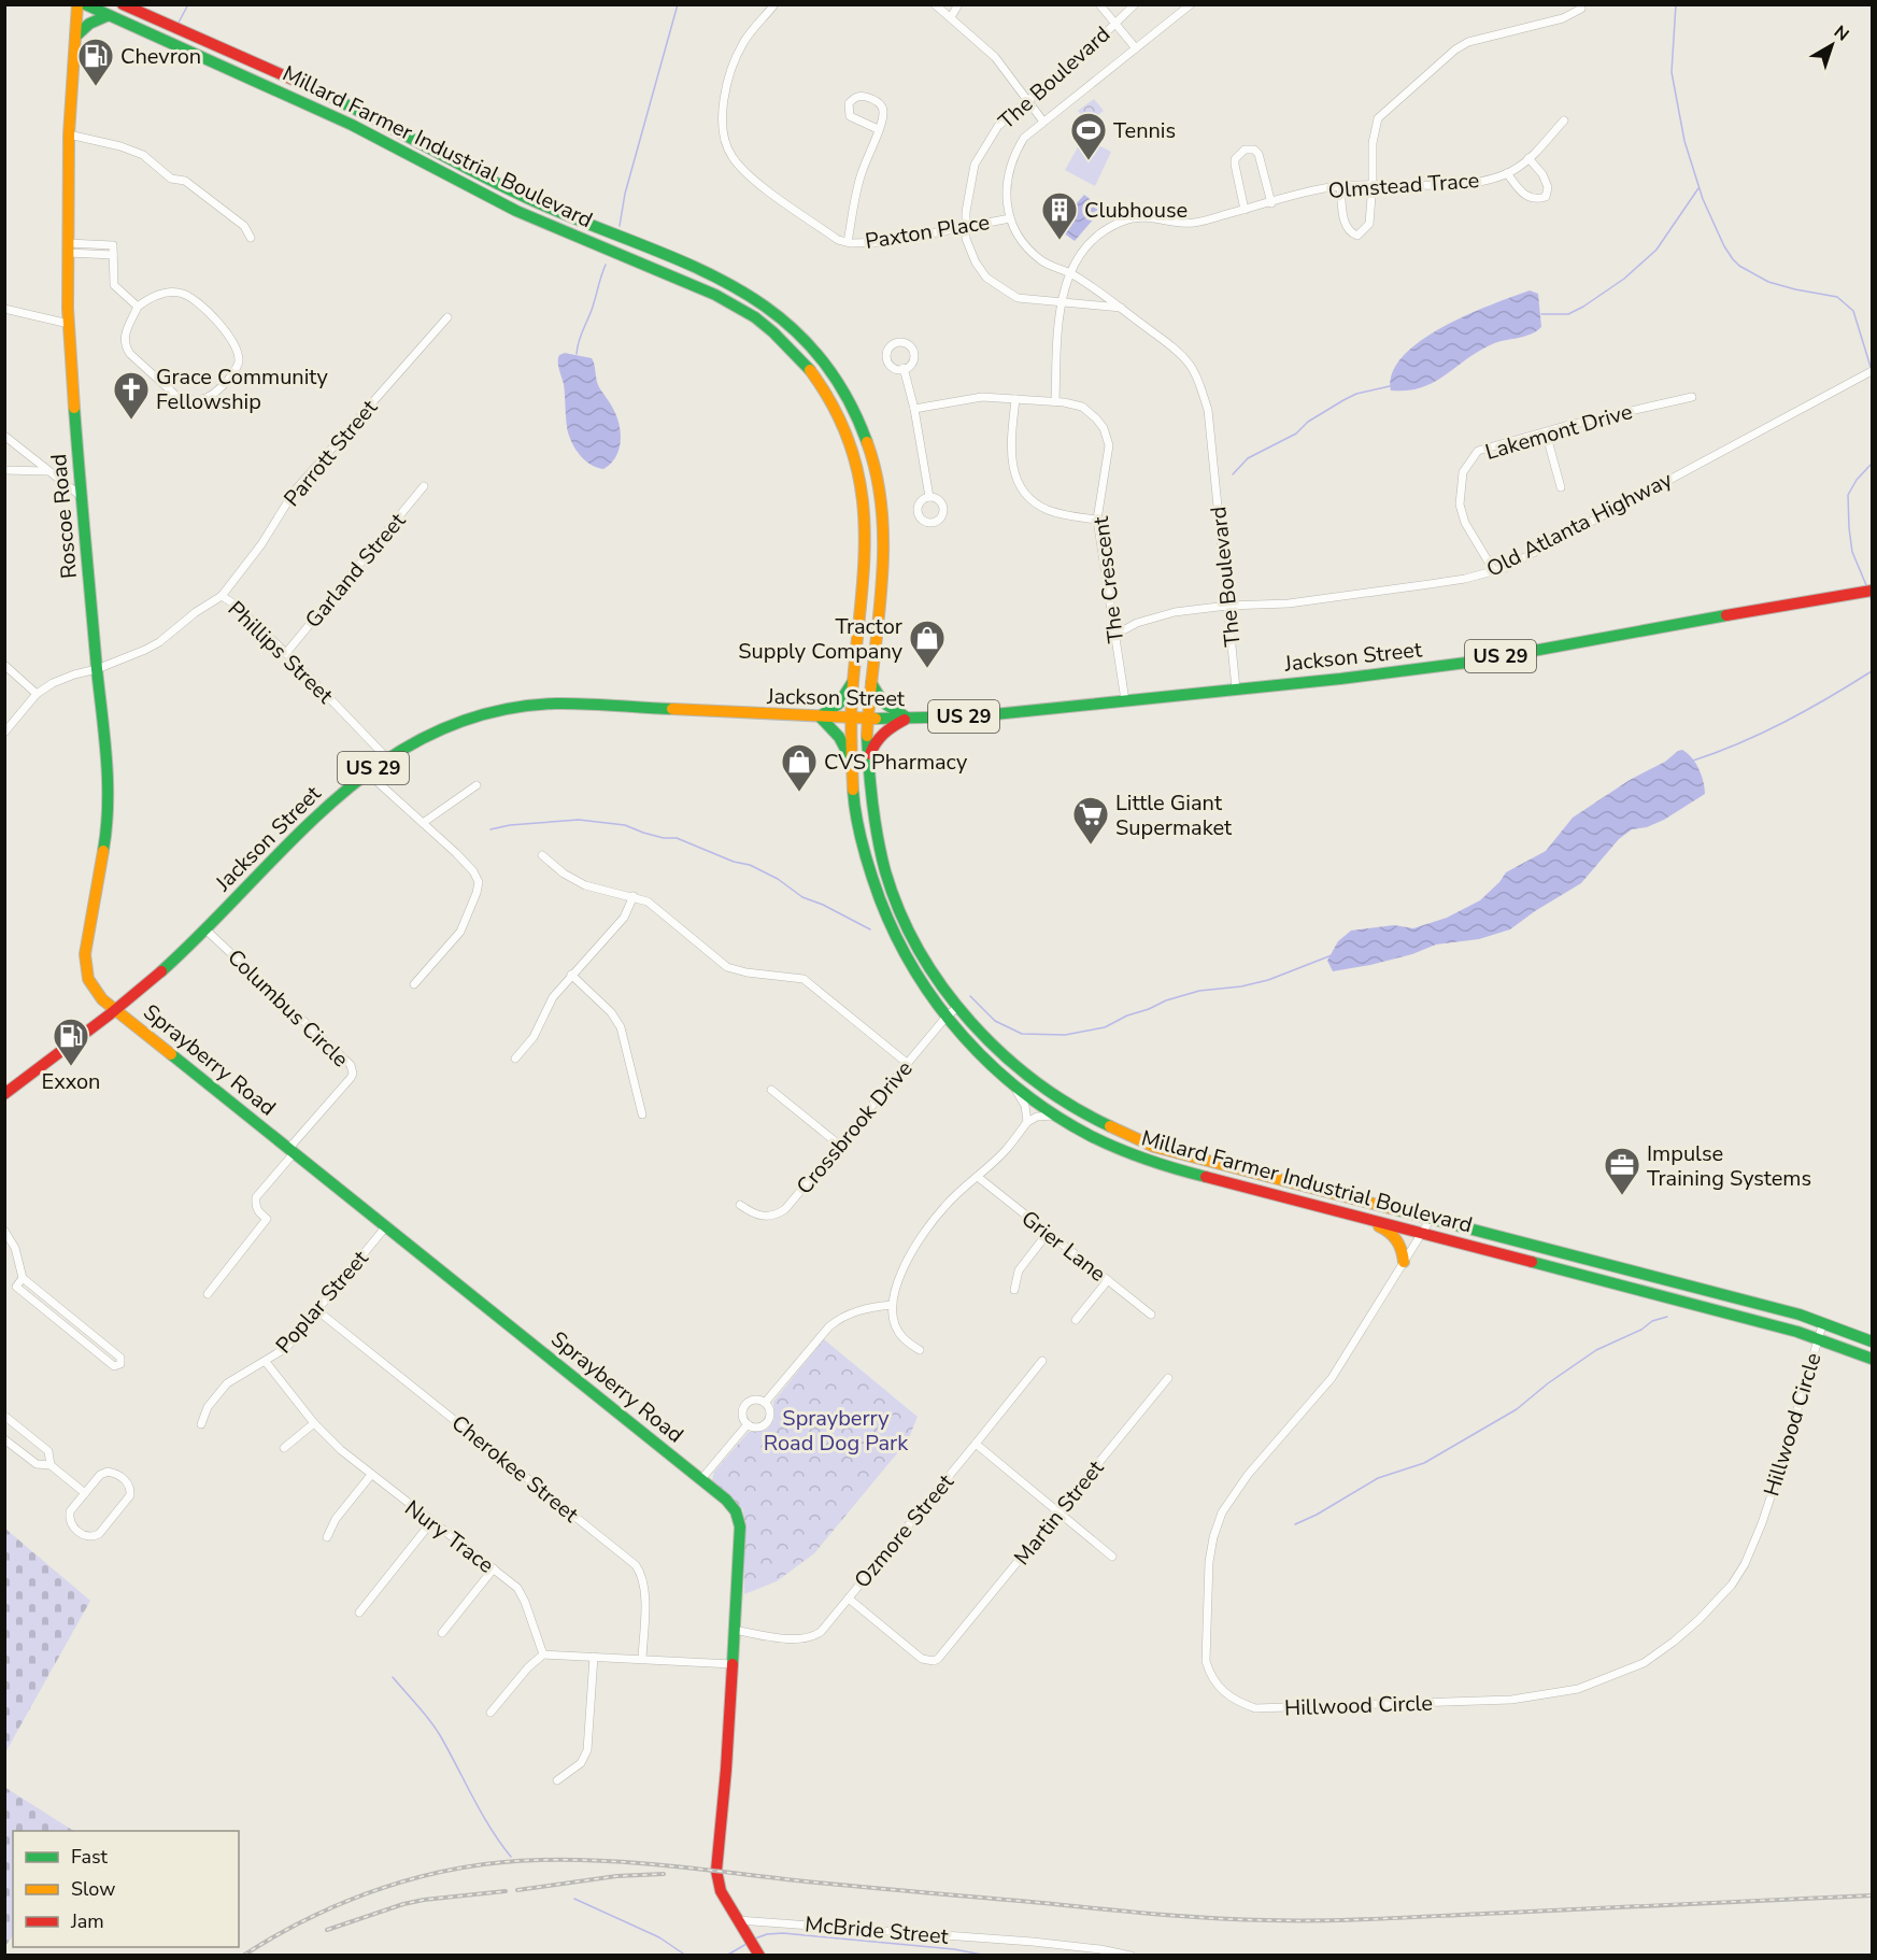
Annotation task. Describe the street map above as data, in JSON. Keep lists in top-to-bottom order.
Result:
{
  "streets": {
    "main road": [
      "Millard Farmer Industrial Boulevard",
      "Roscoe Road",
      "Jackson Street",
      "US 29",
      "Sprayberry Road"
    ],
    "street": [
      "The Boulevard",
      "Olmstead Trace",
      "Paxton Place",
      "Lakemont Drive",
      "Parrott Street",
      "Old Atlanta Highway",
      "Garland Street",
      "The Crescent",
      "Phillips Street",
      "Columbus Circle",
      "Crossbrook Drive",
      "Grier Lane",
      "Poplar Street",
      "Hillwood Circle",
      "Cherokee Street",
      "Martin Street",
      "Ozmore Street",
      "Nury Trace",
      "McBride Street"
    ]
  },
  "crossings": [
    ["The Boulevard", "Olmstead Trace"],
    ["The Boulevard", "Paxton Place"],
    ["The Boulevard", "Old Atlanta Highway"],
    ["The Boulevard", "Jackson Street"],
    ["Millard Farmer Industrial Boulevard", "Jackson Street"],
    ["Millard Farmer Industrial Boulevard", "Crossbrook Drive"],
    ["Millard Farmer Industrial Boulevard", "Hillwood Circle"],
    ["Olmstead Trace", "The Crescent"],
    ["Lakemont Drive", "Old Atlanta Highway"],
    ["Parrott Street", "Phillips Street"],
    ["Roscoe Road", "Phillips Street"],
    ["Roscoe Road", "Jackson Street"],
    ["Roscoe Road", "Sprayberry Road"],
    ["Old Atlanta Highway", "The Crescent"],
    ["Garland Street", "Phillips Street"],
    ["The Crescent", "Jackson Street"],
    ["Phillips Street", "Jackson Street"],
    ["Jackson Street", "Columbus Circle"],
    ["Jackson Street", "Sprayberry Road"],
    ["Columbus Circle", "Sprayberry Road"],
    ["Sprayberry Road", "Poplar Street"],
    ["Sprayberry Road", "Ozmore Street"],
    ["Sprayberry Road", "McBride Street"],
    ["Poplar Street", "Cherokee Street"],
    ["Poplar Street", "Nury Trace"],
    ["Martin Street", "Ozmore Street"]
  ],
  "parks": ["Sprayberry Road Dog Park"],
  "places": {
    "fuel station": ["Chevron", "Exxon"],
    "sports": ["Tennis"],
    "building": ["Clubhouse"],
    "church": ["Grace Community Fellowship"],
    "shop": ["Tractor Supply Company", "CVS Pharmacy"],
    "supermarket": ["Little Giant Supermaket"],
    "office": ["Impulse Training Systems"]
  },
  "legend": ["Fast", "Slow", "Jam"],
  "north": "top right"
}
